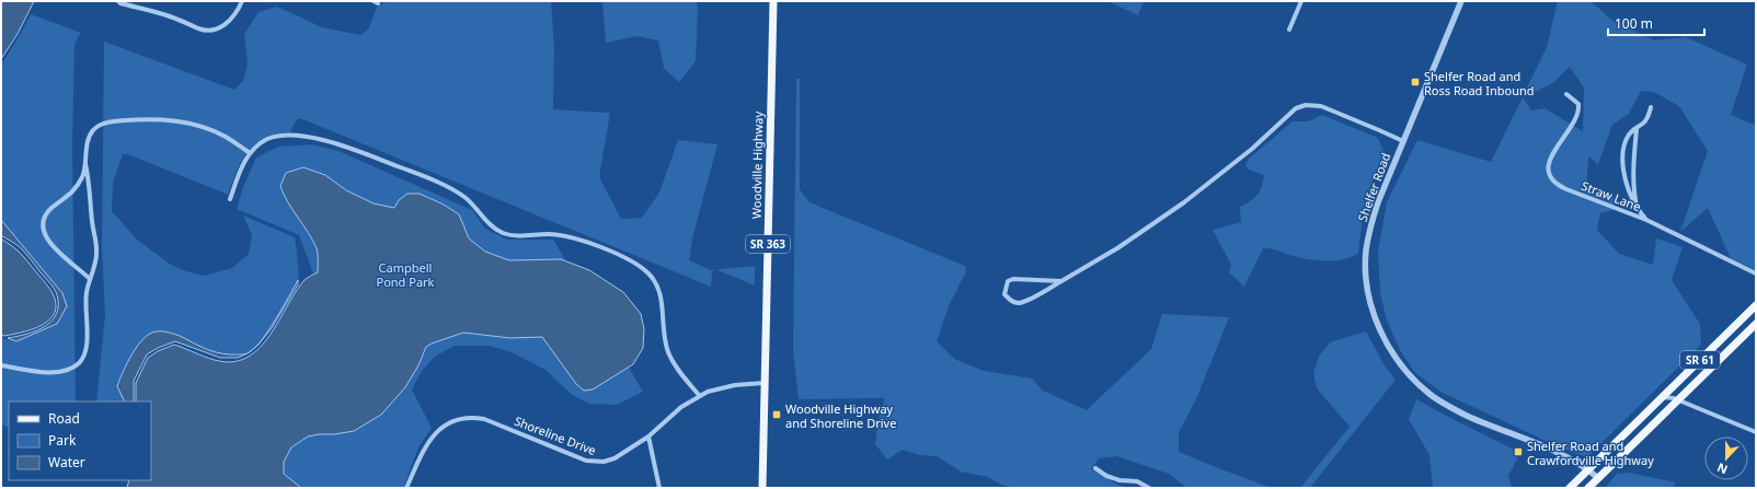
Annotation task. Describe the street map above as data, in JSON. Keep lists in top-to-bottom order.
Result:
{
  "streets": {
    "main road": ["Woodville Highway", "SR 363", "SR 61"],
    "street": ["Shelfer Road", "Straw Lane", "Shoreline Drive"]
  },
  "crossings": [
    ["Woodville Highway", "Shoreline Drive"],
    ["Shelfer Road", "SR 61"]
  ],
  "parks": ["Campbell Pond Park"],
  "places": {
    "transit": ["Shelfer Road and Ross Road Inbound", "Woodville Highway and Shoreline Drive", "Shelfer Road and Crawfordville Highway"]
  },
  "legend": ["Road", "Park", "Water"],
  "scale_bar": "100 m",
  "north": "bottom"
}
